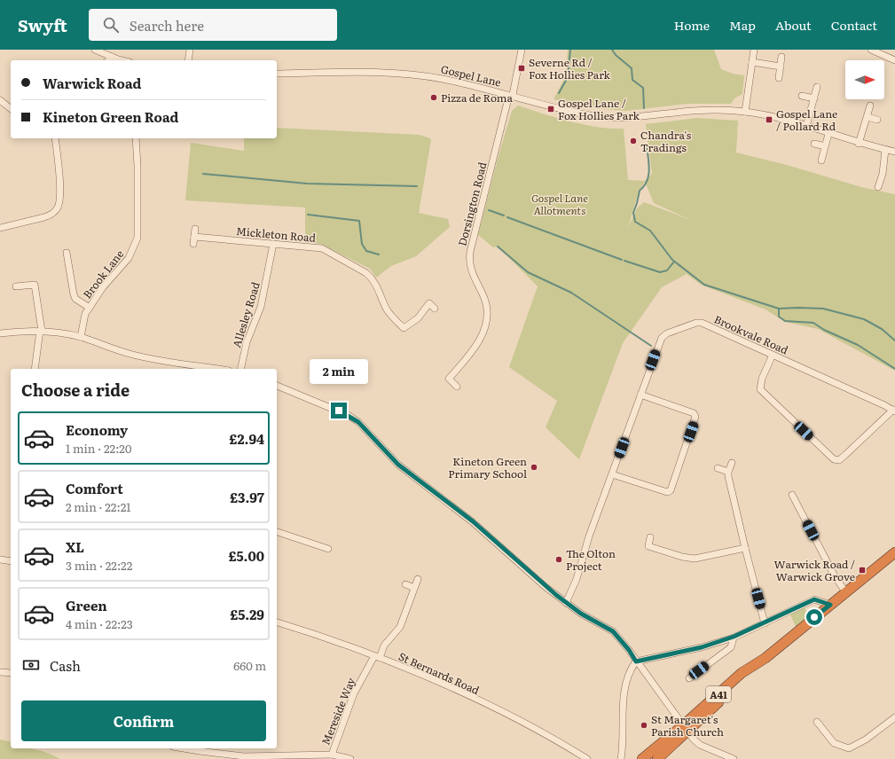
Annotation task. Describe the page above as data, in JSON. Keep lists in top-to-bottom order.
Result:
{
  "streets": {
    "highway": ["A41"],
    "street": [
      "Gospel Lane",
      "Dorsington Road",
      "Mickleton Road",
      "Brook Lane",
      "Allesley Road",
      "Brookvale Road",
      "St Bernards Road",
      "Mereside Way"
    ]
  },
  "crossings": [
    ["Gospel Lane", "Dorsington Road"],
    ["Mickleton Road", "Allesley Road"],
    ["St Bernards Road", "Mereside Way"]
  ],
  "parks": ["Gospel Lane Allotments"],
  "places": {
    "transit": [
      "Severne Rd / Fox Hollies Park",
      "Gospel Lane / Fox Hollies Park",
      "Gospel Lane / Pollard Rd",
      "Warwick Road / Warwick Grove"
    ],
    "other": [
      "Pizza de Roma",
      "Chandra's Tradings",
      "Kineton Green Primary School",
      "The Olton Project",
      "St Margaret's Parish Church"
    ]
  },
  "north": "right",
  "page": {
    "header": "Swyft",
    "search": "Search here",
    "nav": [
      "Home",
      "Map",
      "About",
      "Contact"
    ],
    "banner": ["Warwick Road", "Kineton Green Road"],
    "bubble": "2 min",
    "heading": "Choose a ride",
    "list": [
      {
        "name": "Economy",
        "note": "1 min · 22:20",
        "value": "£2.94"
      },
      {
        "name": "Comfort",
        "note": "2 min · 22:21",
        "value": "£3.97"
      },
      {
        "name": "XL",
        "note": "3 min · 22:22",
        "value": "£5.00"
      },
      {
        "name": "Green",
        "note": "4 min · 22:23",
        "value": "£5.29"
      }
    ],
    "pay": ["Cash", "660 m"],
    "buttons": "Confirm"
  }
}
